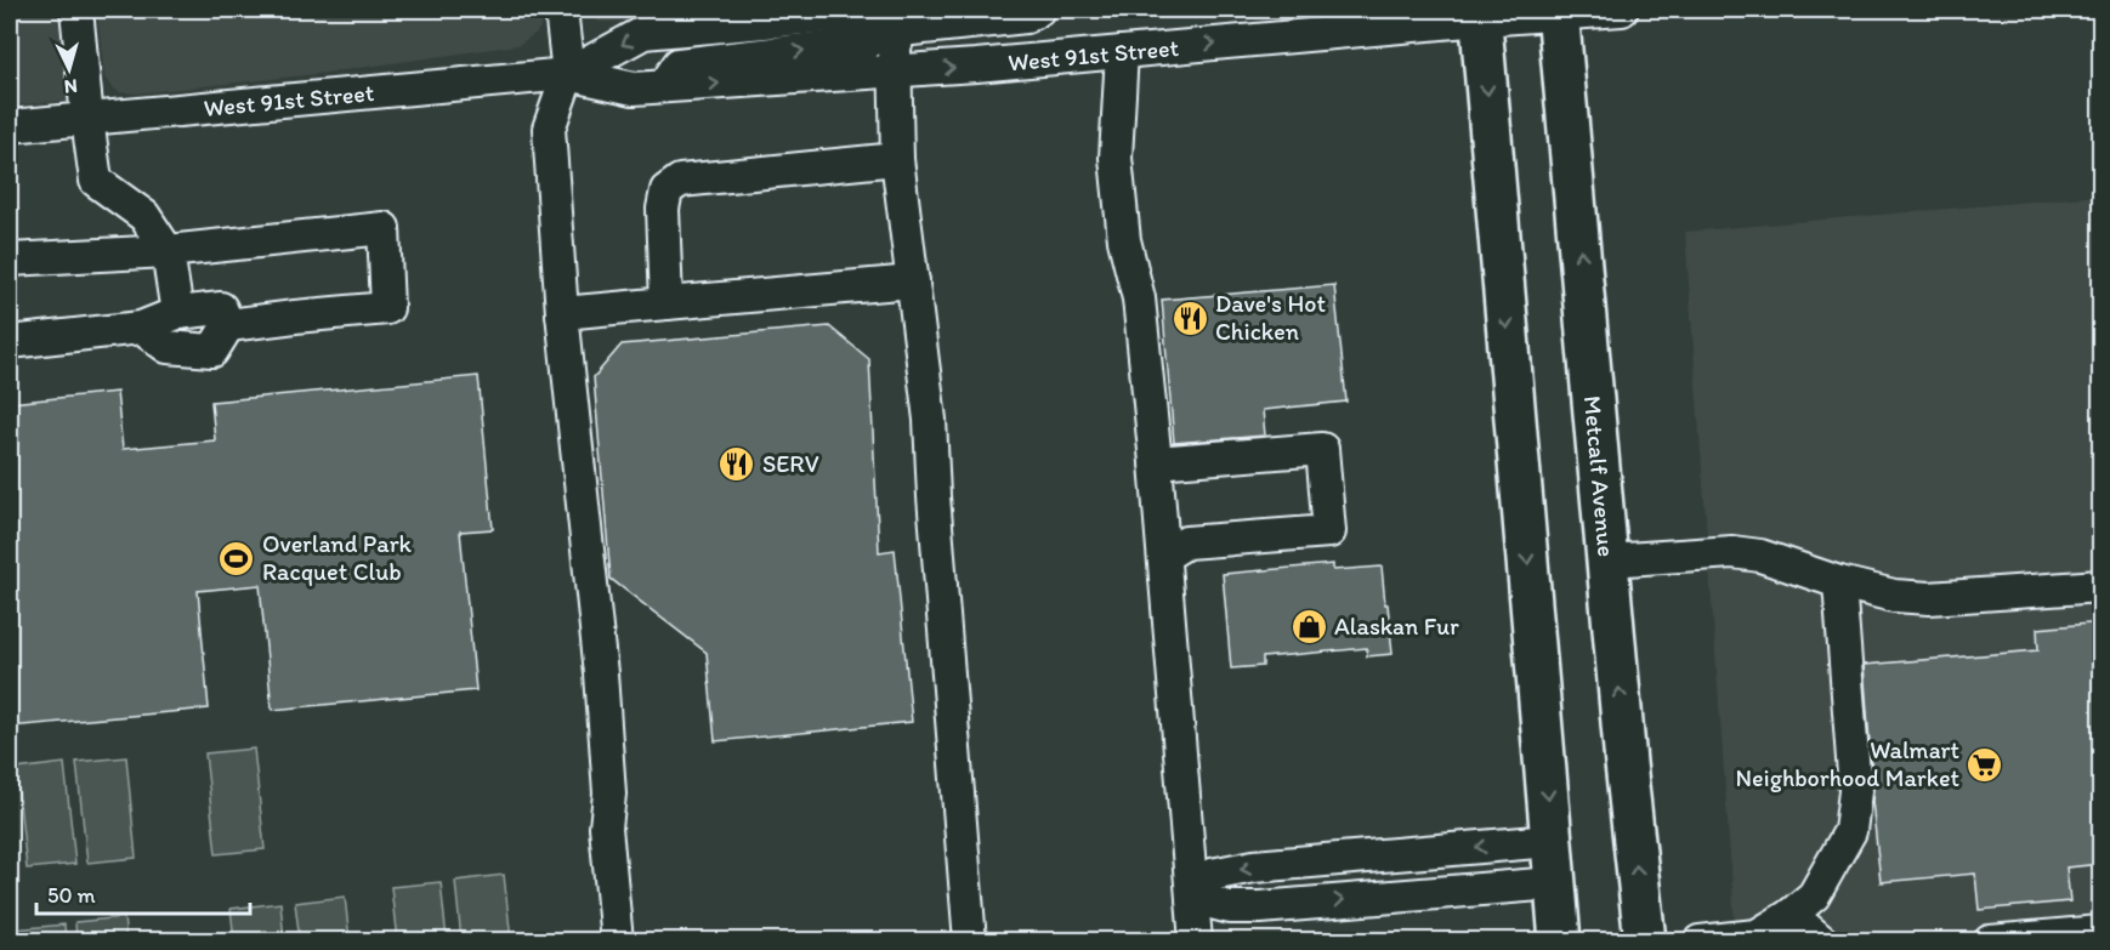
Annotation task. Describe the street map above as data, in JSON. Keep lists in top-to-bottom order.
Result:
{
  "streets": {
    "main road": ["Metcalf Avenue"],
    "street": ["West 91st Street"]
  },
  "crossings": [
    ["West 91st Street", "Metcalf Avenue"]
  ],
  "places": {
    "restaurant": ["Dave's Hot Chicken", "SERV"],
    "sports": ["Overland Park Racquet Club"],
    "shop": ["Alaskan Fur"],
    "supermarket": ["Walmart Neighborhood Market"]
  },
  "scale_bar": "50 m",
  "north": "bottom"
}
